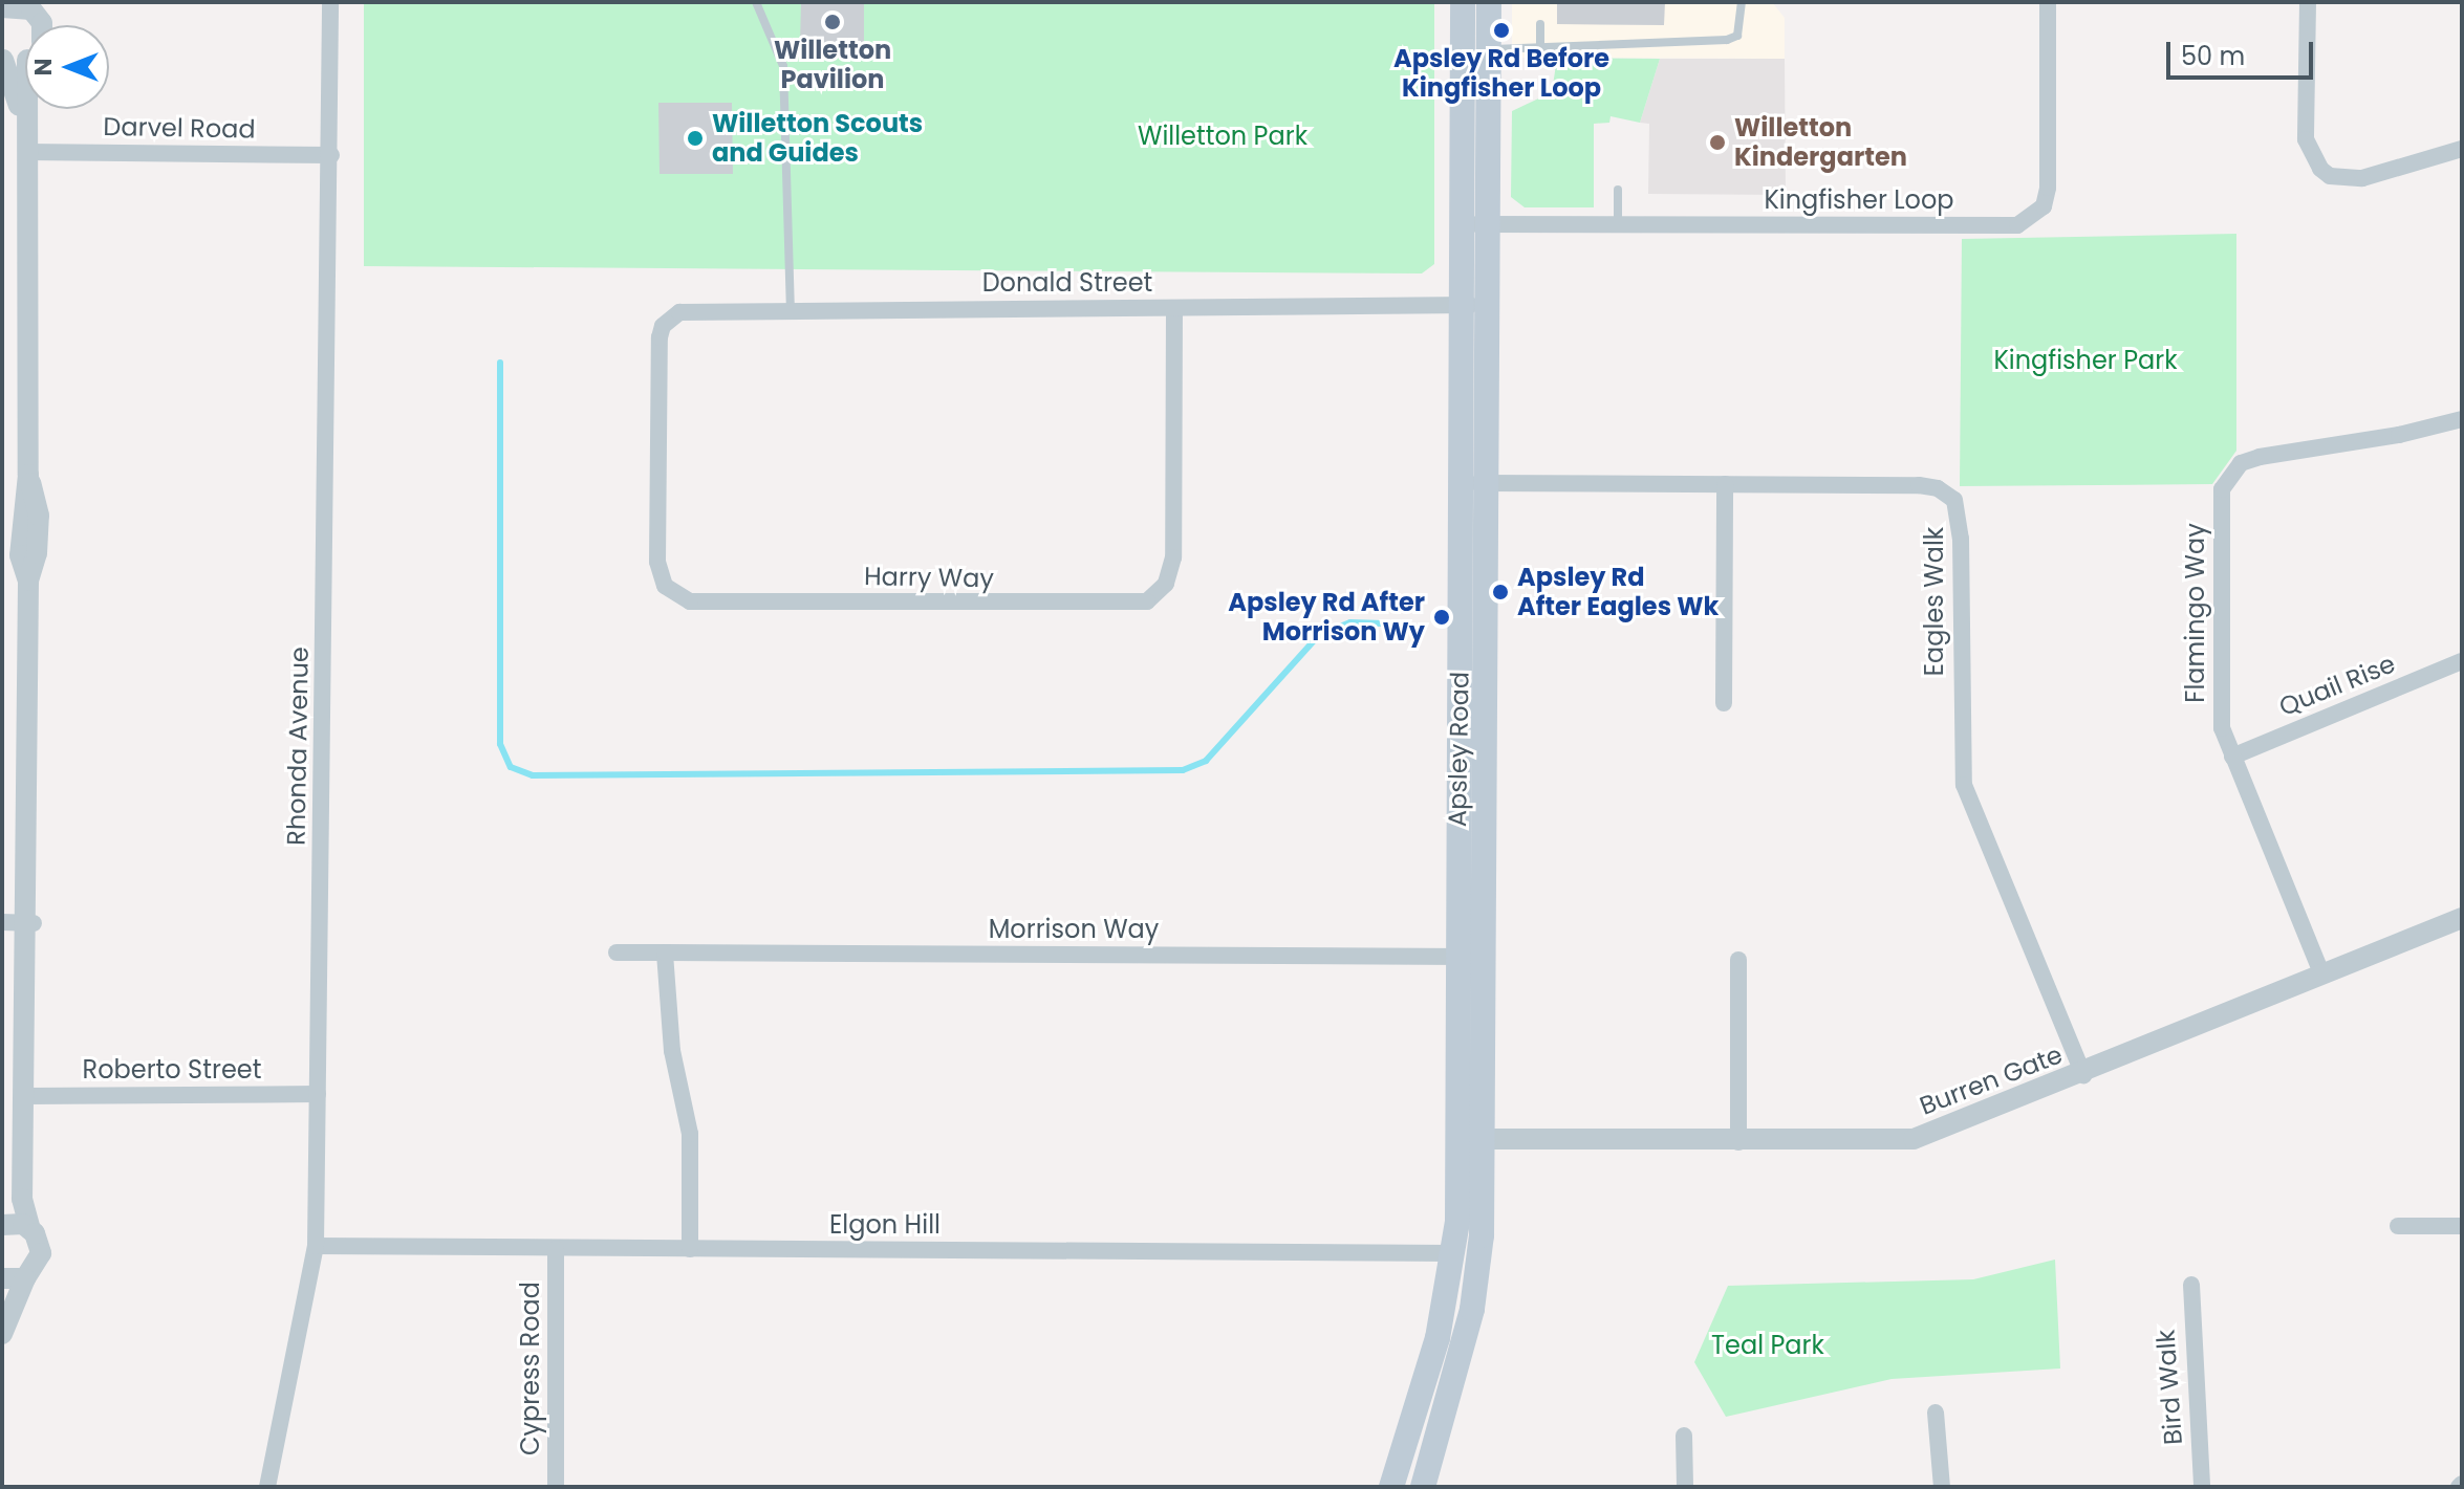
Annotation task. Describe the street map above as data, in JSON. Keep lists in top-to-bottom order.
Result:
{
  "streets": {
    "main road": ["Apsley Road"],
    "street": [
      "Darvel Road",
      "Kingfisher Loop",
      "Donald Street",
      "Harry Way",
      "Eagles Walk",
      "Flamingo Way",
      "Quail Rise",
      "Rhonda Avenue",
      "Morrison Way",
      "Roberto Street",
      "Burren Gate",
      "Elgon Hill",
      "Cypress Road",
      "Bird Walk"
    ]
  },
  "crossings": [
    ["Darvel Road", "Rhonda Avenue"],
    ["Kingfisher Loop", "Apsley Road"],
    ["Donald Street", "Harry Way"],
    ["Donald Street", "Apsley Road"],
    ["Eagles Walk", "Apsley Road"],
    ["Eagles Walk", "Burren Gate"],
    ["Flamingo Way", "Quail Rise"],
    ["Flamingo Way", "Burren Gate"],
    ["Rhonda Avenue", "Roberto Street"],
    ["Rhonda Avenue", "Elgon Hill"],
    ["Apsley Road", "Morrison Way"],
    ["Apsley Road", "Burren Gate"],
    ["Apsley Road", "Elgon Hill"],
    ["Elgon Hill", "Cypress Road"]
  ],
  "parks": ["Willetton Park", "Kingfisher Park", "Teal Park"],
  "places": [
    "Willetton Pavilion",
    "Apsley Rd Before Kingfisher Loop",
    "Willetton Scouts and Guides",
    "Willetton Kindergarten",
    "Apsley Rd After Eagles Wk",
    "Apsley Rd After Morrison Wy"
  ],
  "scale_bar": "50 m",
  "north": "left"
}
